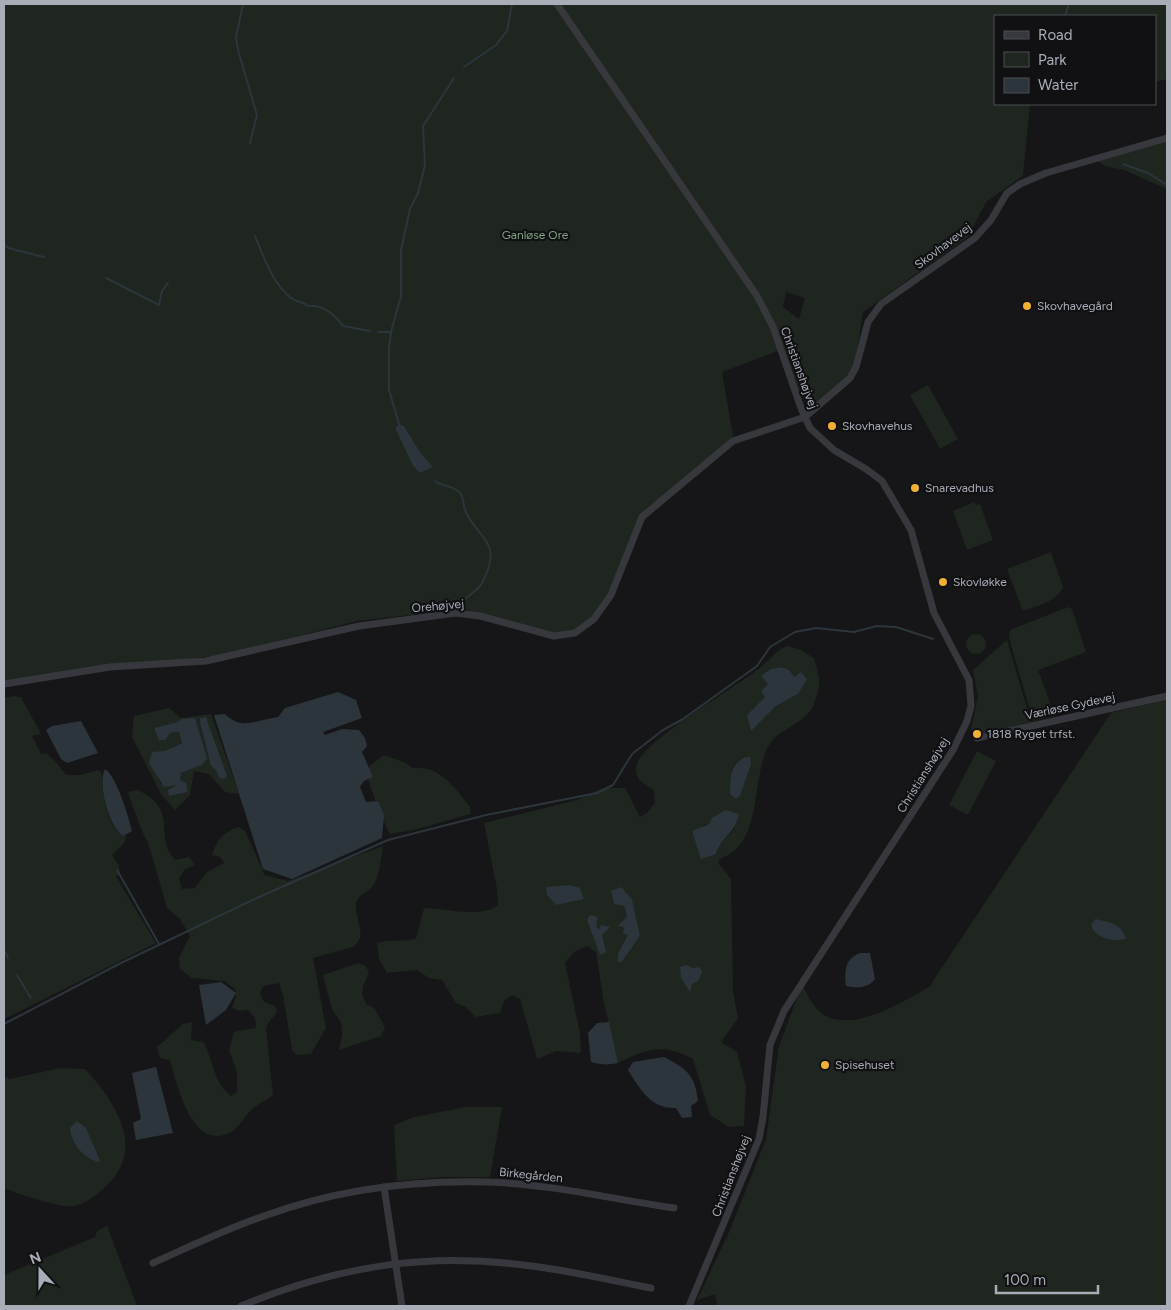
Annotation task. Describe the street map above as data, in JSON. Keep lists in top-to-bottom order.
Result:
{
  "streets": {
    "street": [
      "Skovhavevej",
      "Christianshøjvej",
      "Orehøjvej",
      "Værløse Gydevej",
      "Birkegården"
    ]
  },
  "crossings": [
    ["Skovhavevej", "Christianshøjvej"],
    ["Skovhavevej", "Orehøjvej"],
    ["Christianshøjvej", "Orehøjvej"]
  ],
  "parks": ["Ganløse Ore"],
  "places": [
    "Skovhavegård",
    "Skovhavehus",
    "Snarevadhus",
    "Skovløkke",
    "1818 Ryget trfst.",
    "Spisehuset"
  ],
  "legend": ["Road", "Park", "Water"],
  "scale_bar": "100 m",
  "north": "top"
}
